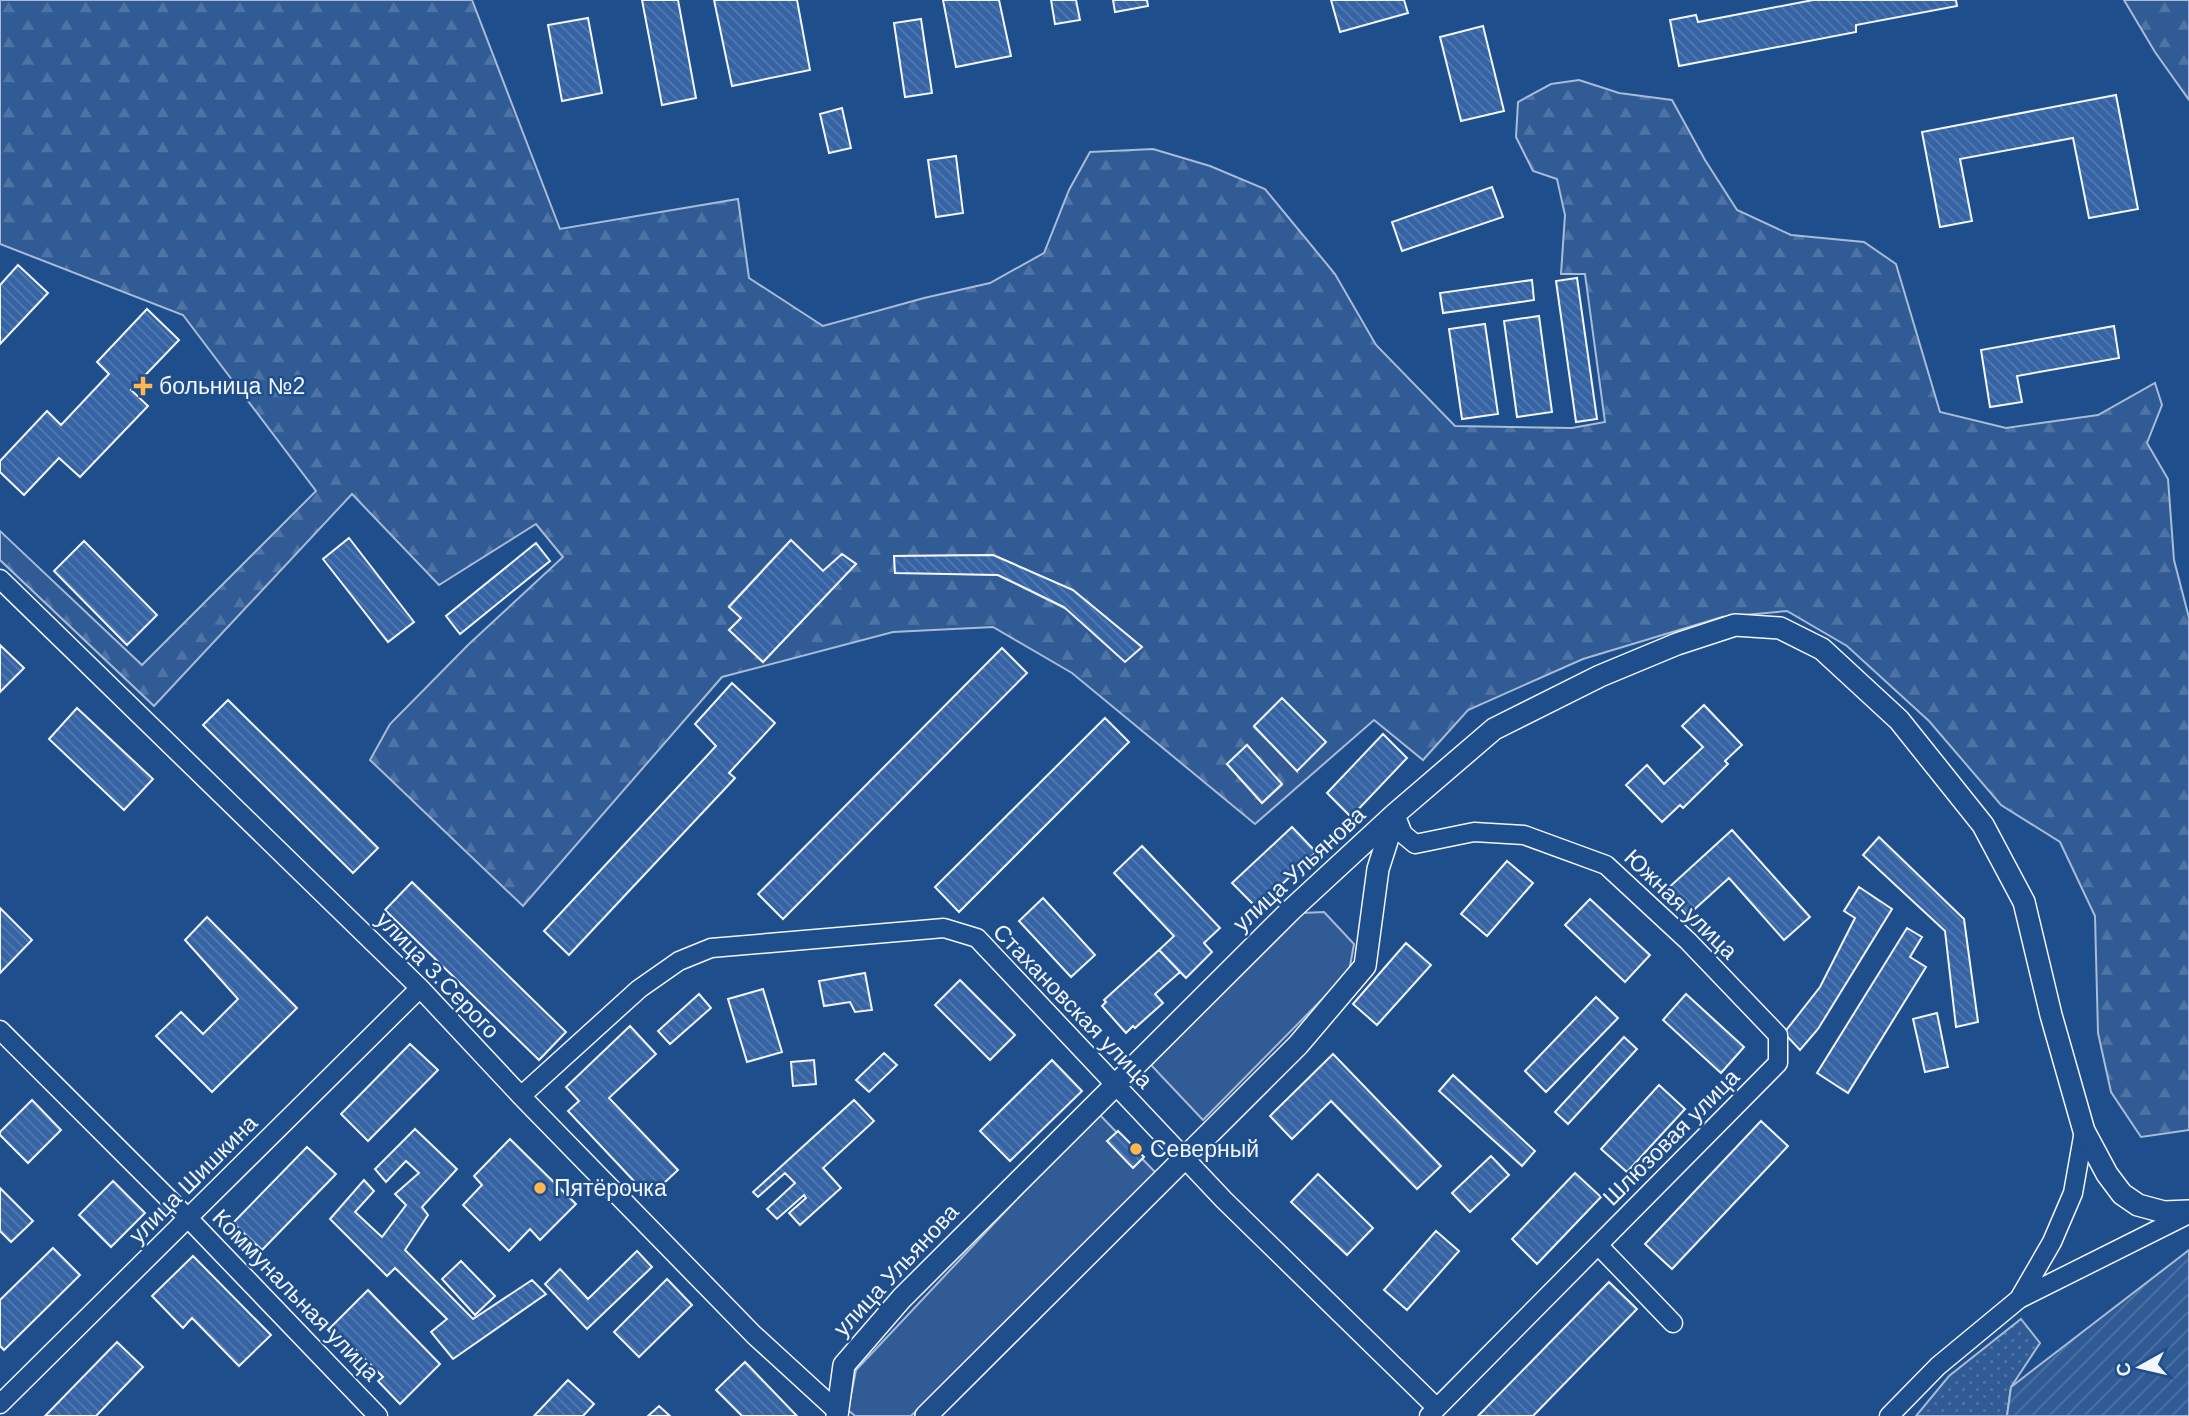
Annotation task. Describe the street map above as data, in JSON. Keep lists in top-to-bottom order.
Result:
{
  "streets": {
    "street": [
      "улица Ульянова",
      "Южная улица",
      "улица З.Серого",
      "Стахановская улица",
      "Шлюзовая улица",
      "улица Шишкина",
      "Коммунальная улица"
    ]
  },
  "crossings": [
    ["улица Ульянова", "Южная улица"],
    ["улица Ульянова", "улица З.Серого"],
    ["улица Ульянова", "Стахановская улица"],
    ["Южная улица", "Шлюзовая улица"],
    ["улица З.Серого", "Стахановская улица"],
    ["улица З.Серого", "улица Шишкина"],
    ["Стахановская улица", "Шлюзовая улица"],
    ["улица Шишкина", "Коммунальная улица"]
  ],
  "places": {
    "health": ["больница №2"],
    "other": ["Северный", "Пятёрочка"]
  },
  "north": "left"
}
